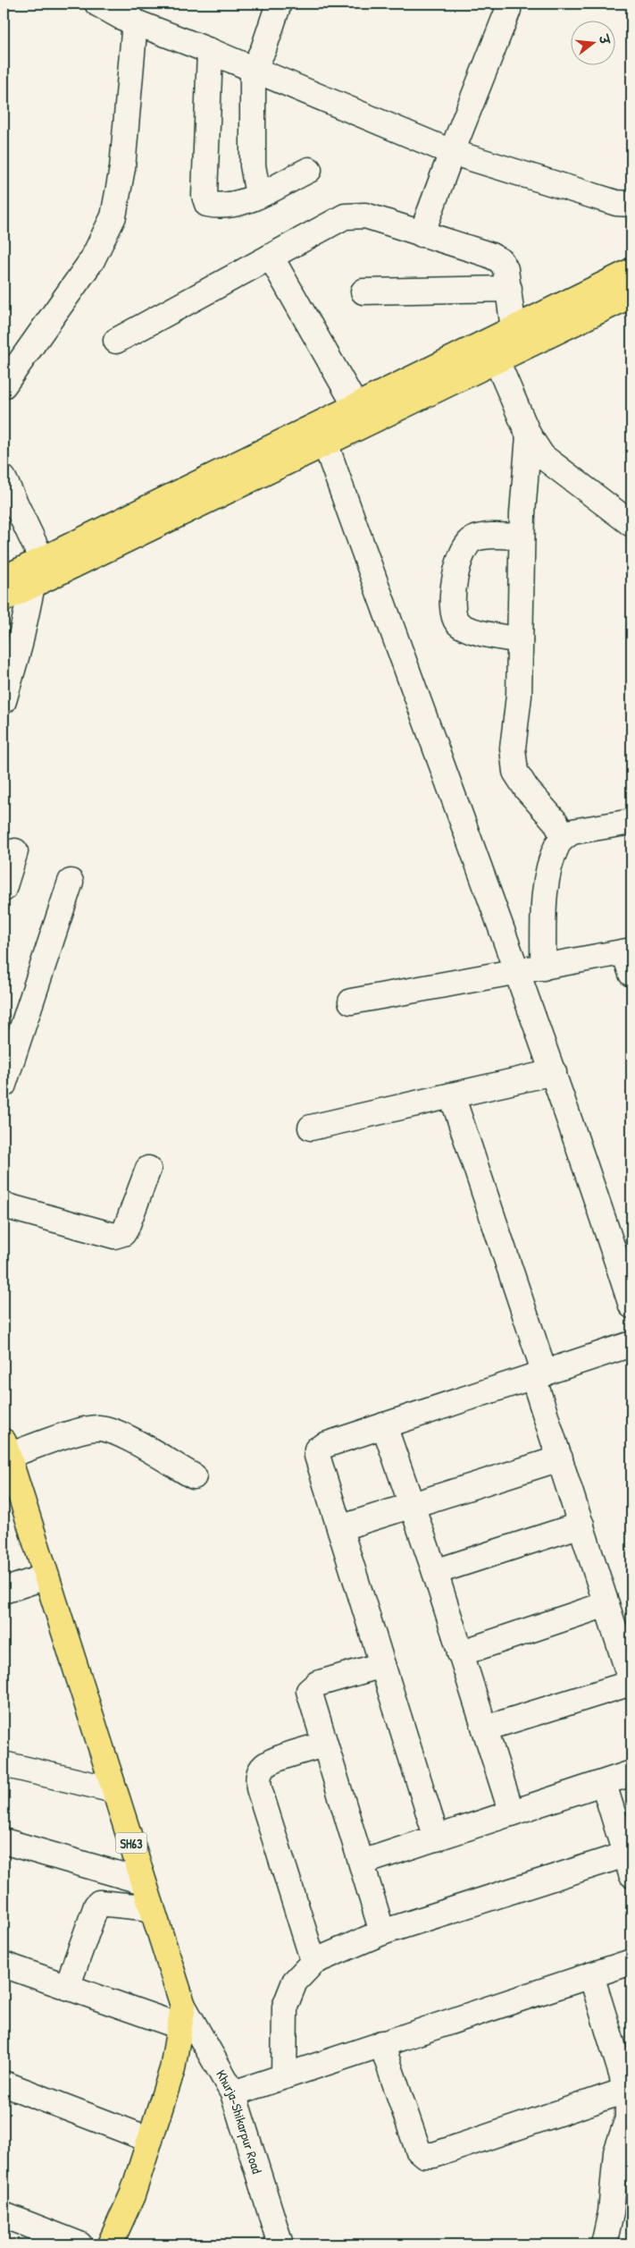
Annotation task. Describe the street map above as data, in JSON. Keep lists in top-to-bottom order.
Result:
{
  "streets": {
    "main road": ["SH63"],
    "street": ["Khurja-Shikarpur Road"]
  },
  "crossings": [
    ["SH63", "Khurja-Shikarpur Road"]
  ],
  "north": "right"
}
